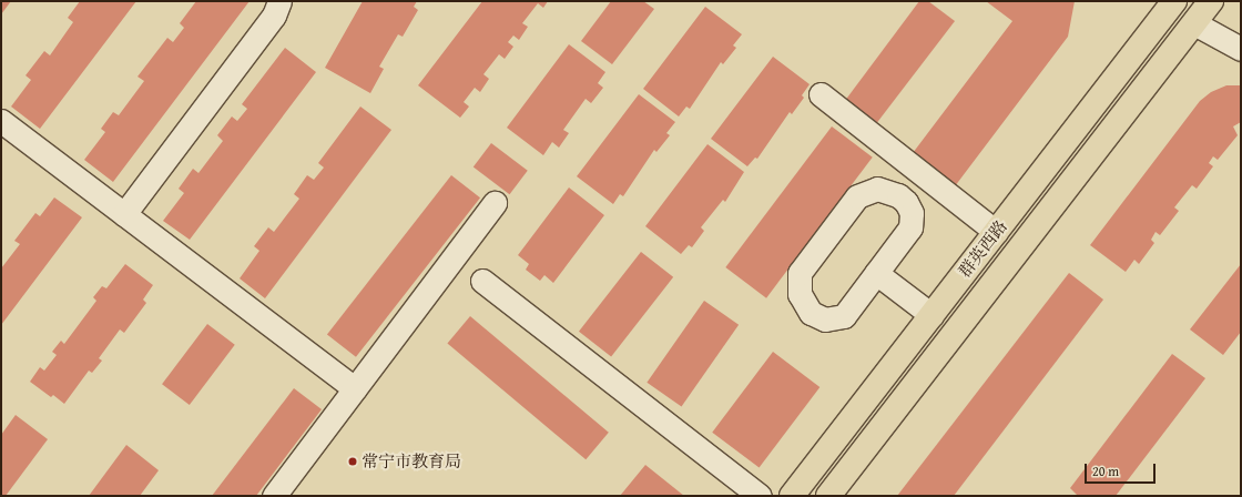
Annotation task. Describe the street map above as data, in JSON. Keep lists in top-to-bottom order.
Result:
{
  "streets": {
    "main road": ["群英西路"]
  },
  "places": ["常宁市教育局"],
  "scale_bar": "20 m"
}
